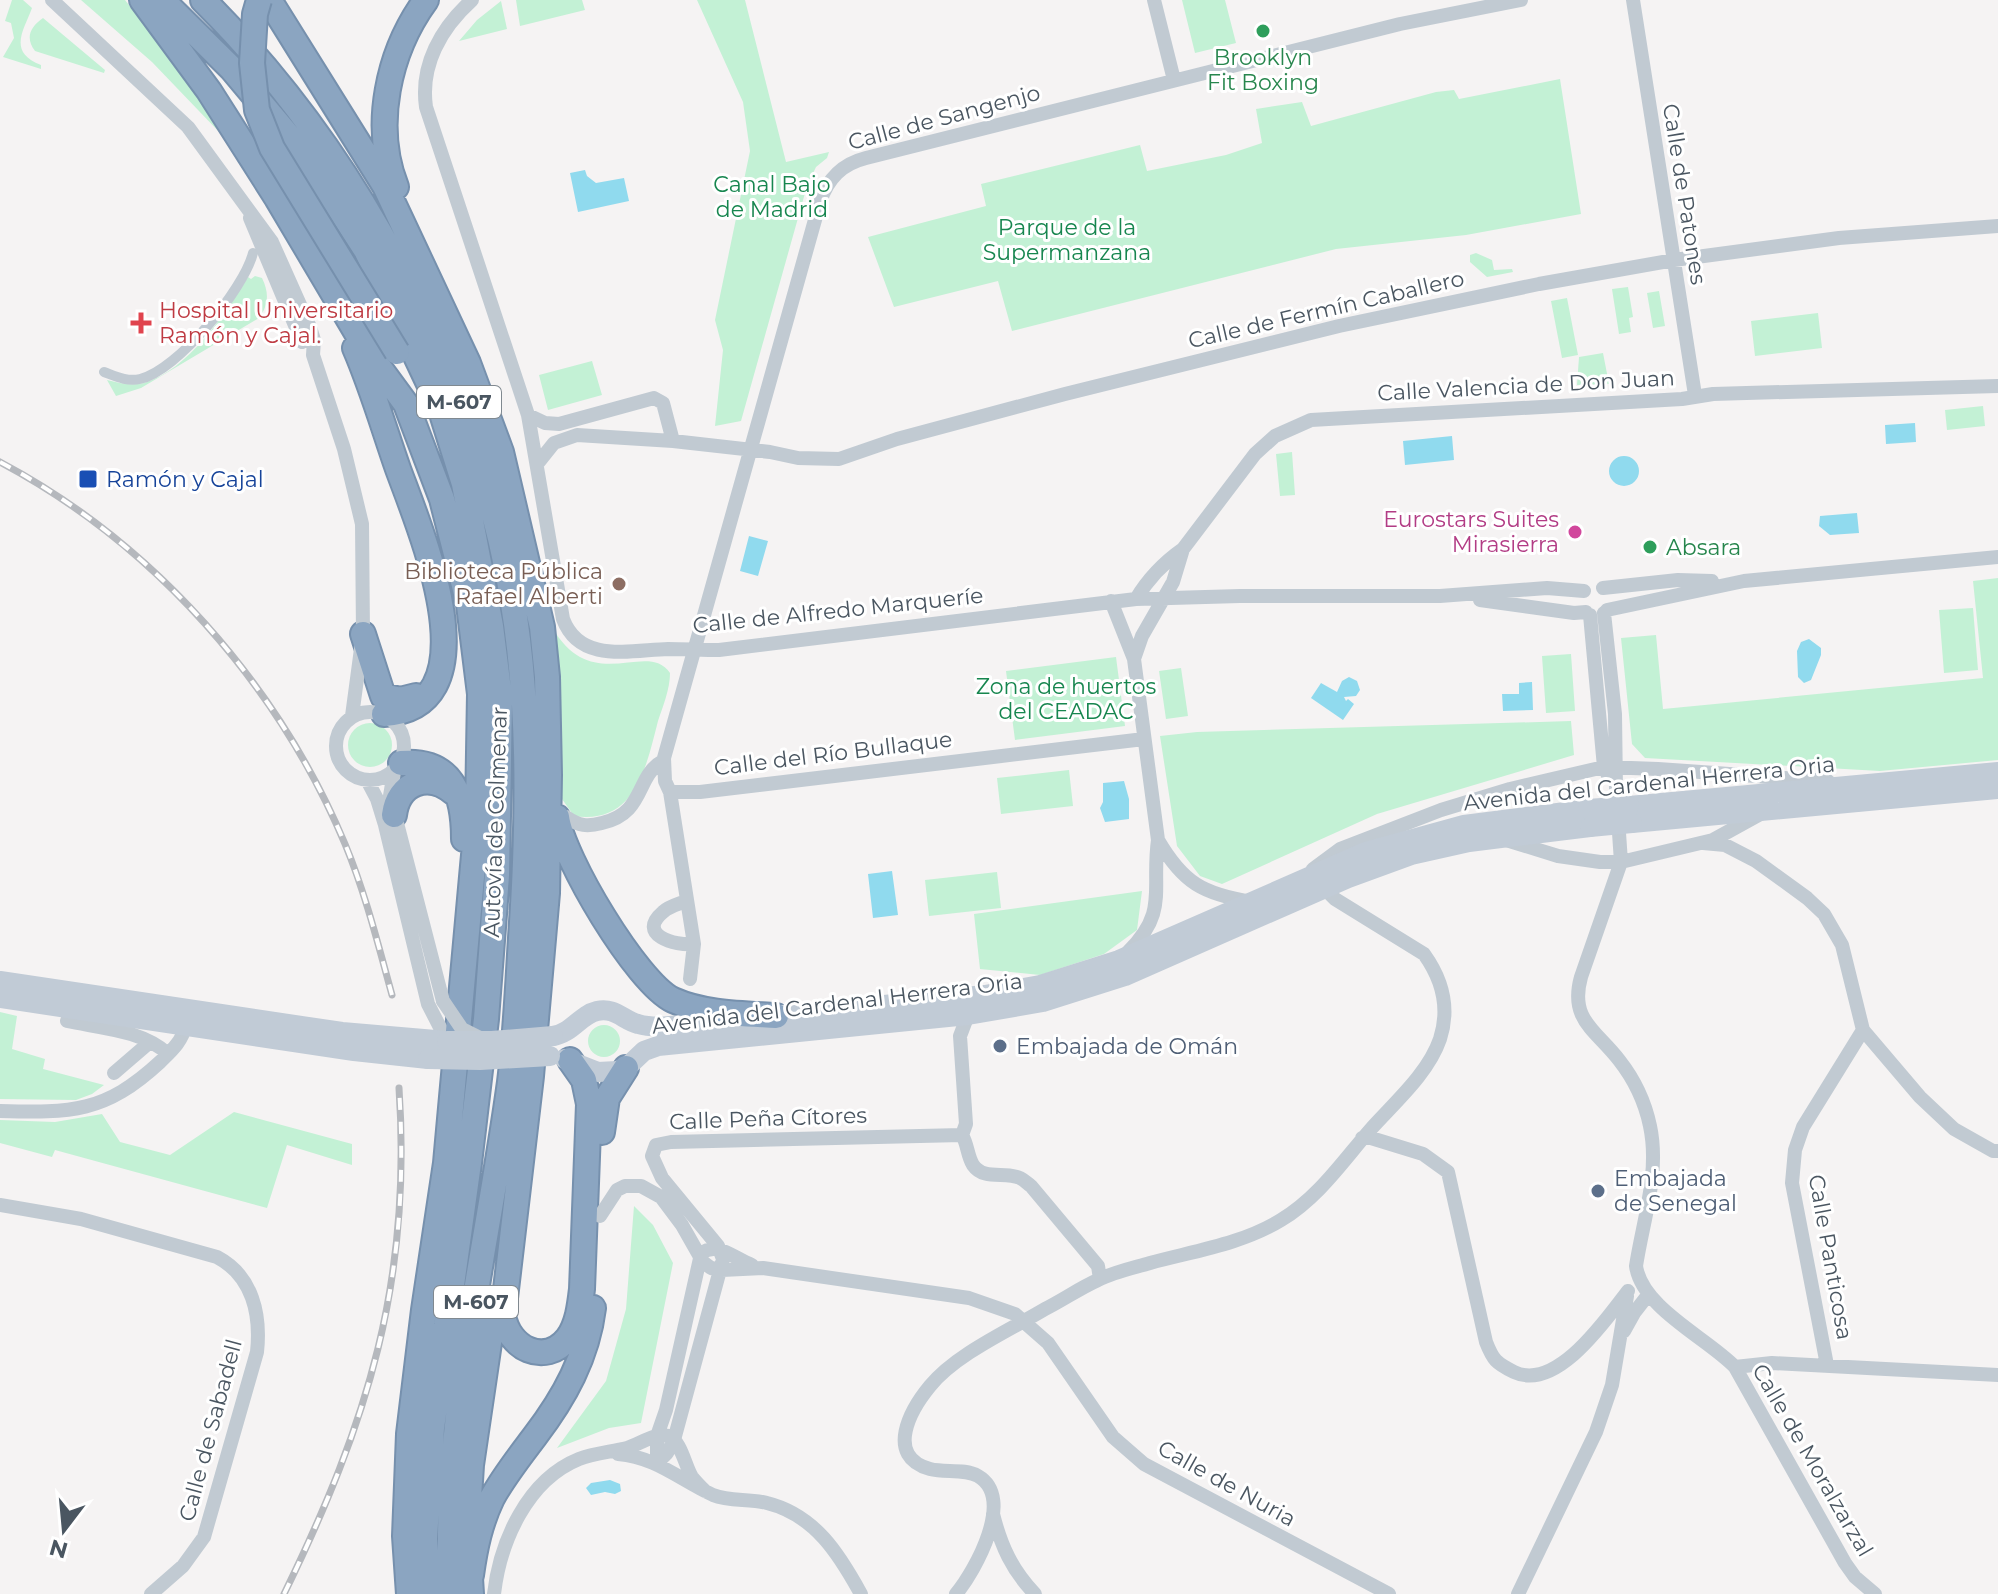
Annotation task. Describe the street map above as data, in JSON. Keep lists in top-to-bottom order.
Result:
{
  "streets": {
    "highway": ["M-607", "Autovía de Colmenar"],
    "main road": ["Avenida del Cardenal Herrera Oria"],
    "street": [
      "Calle de Sangenjo",
      "Calle de Patones",
      "Calle de Fermín Caballero",
      "Calle Valencia de Don Juan",
      "Calle de Alfredo Marqueríe",
      "Calle del Río Bullaque",
      "Calle Peña Cítores",
      "Calle Panticosa",
      "Calle de Sabadell",
      "Calle de Moralzarzal",
      "Calle de Nuria"
    ]
  },
  "crossings": [
    ["Calle de Sangenjo", "Calle de Fermín Caballero"],
    ["Calle de Sangenjo", "Calle de Alfredo Marqueríe"],
    ["Calle de Sangenjo", "Calle del Río Bullaque"],
    ["Calle de Patones", "Calle de Fermín Caballero"],
    ["Calle de Patones", "Calle Valencia de Don Juan"],
    ["Calle de Fermín Caballero", "Calle de Alfredo Marqueríe"],
    ["Calle Valencia de Don Juan", "Calle de Alfredo Marqueríe"],
    ["M-607", "Avenida del Cardenal Herrera Oria"]
  ],
  "parks": ["Canal Bajo de Madrid", "Parque de la Supermanzana", "Zona de huertos del CEADAC"],
  "places": {
    "other": [
      "Brooklyn Fit Boxing",
      "Eurostars Suites Mirasierra",
      "Absara",
      "Biblioteca Pública Rafael Alberti",
      "Embajada de Omán",
      "Embajada de Senegal"
    ],
    "health": ["Hospital Universitario Ramón y Cajal."],
    "transit": ["Ramón y Cajal"]
  },
  "north": "bottom"
}
